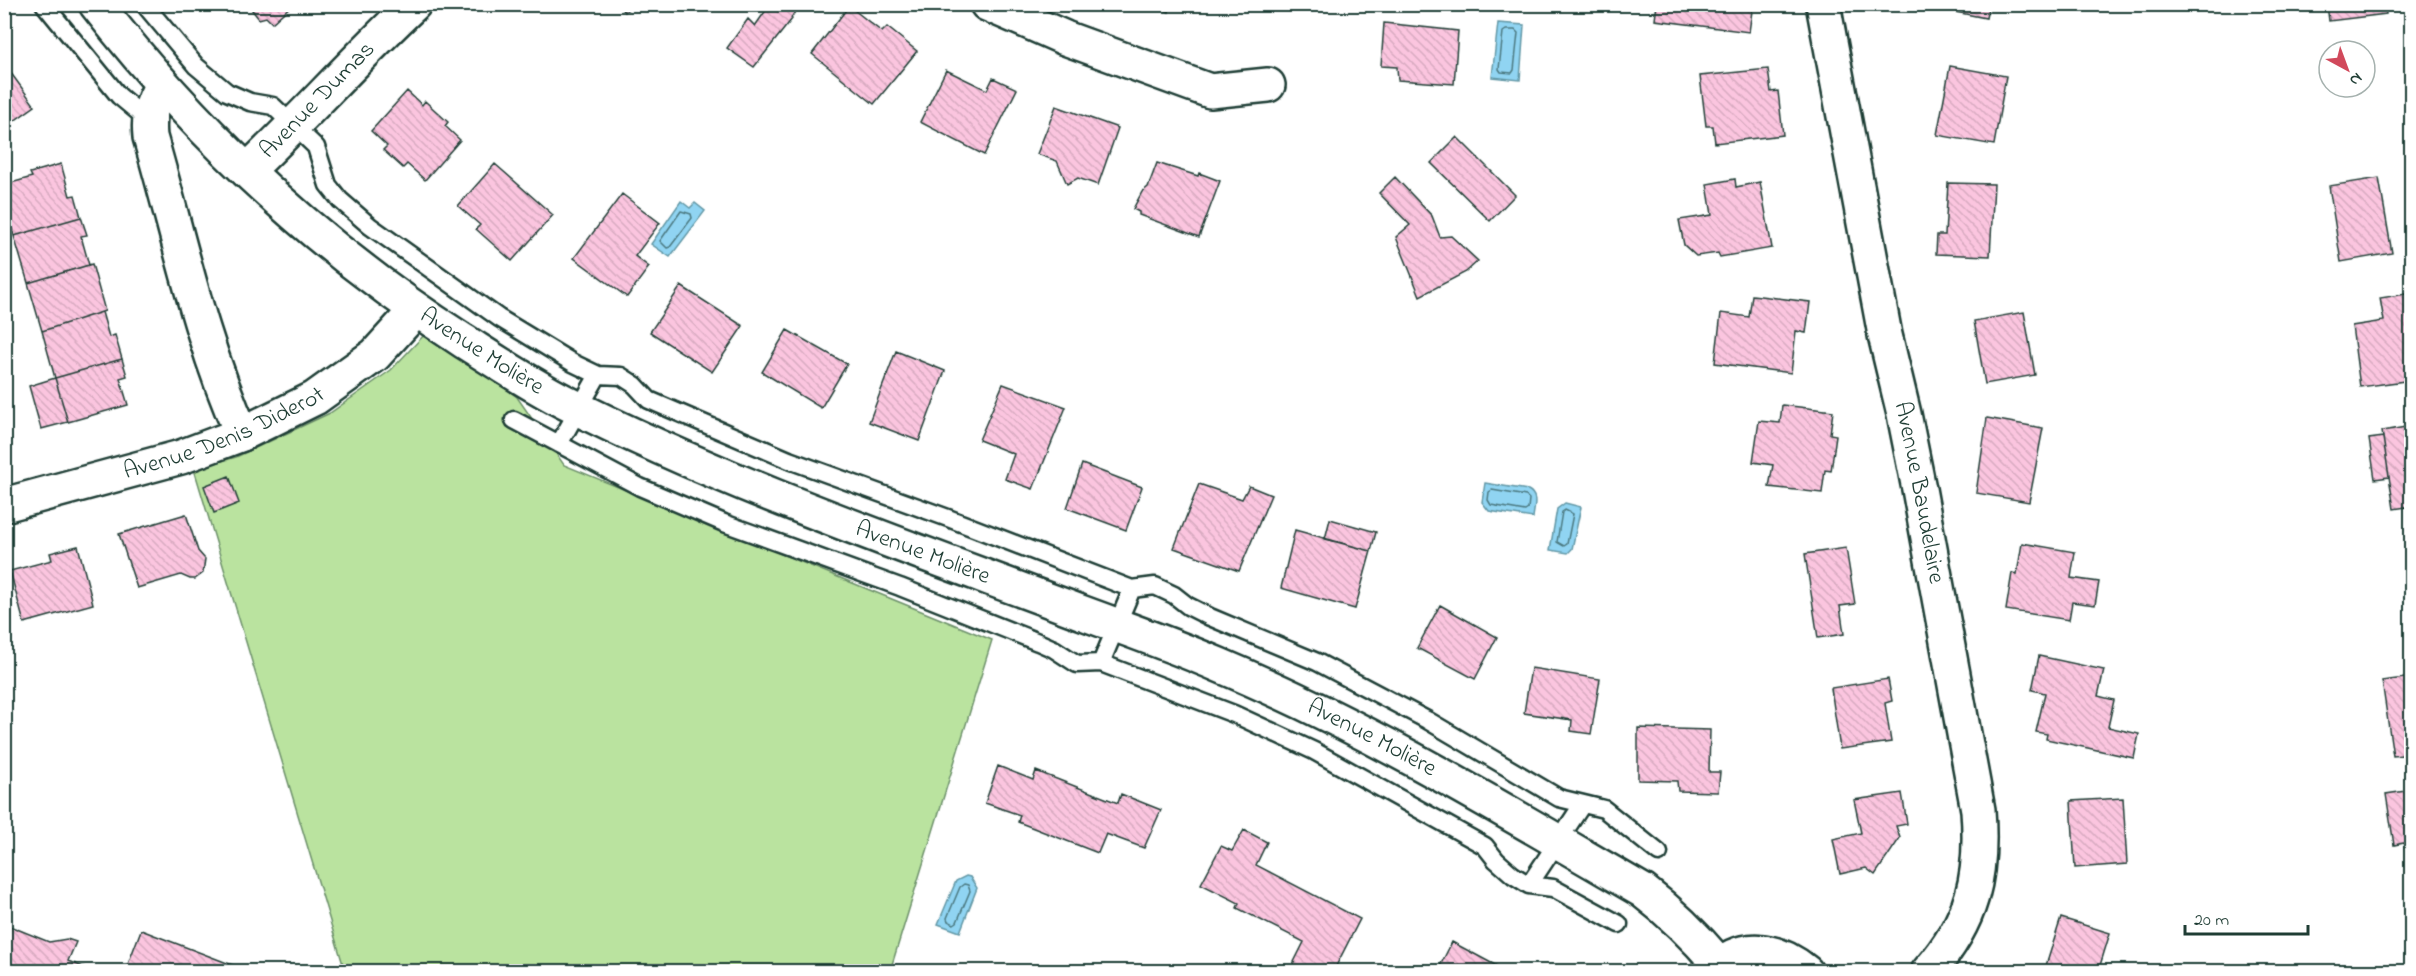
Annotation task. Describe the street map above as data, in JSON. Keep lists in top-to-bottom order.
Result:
{
  "streets": {
    "street": [
      "Avenue Dumas",
      "Avenue Molière",
      "Avenue Denis Diderot",
      "Avenue Baudelaire"
    ]
  },
  "crossings": [
    ["Avenue Dumas", "Avenue Molière"],
    ["Avenue Molière", "Avenue Denis Diderot"]
  ],
  "scale_bar": "20 m",
  "north": "bottom right"
}
